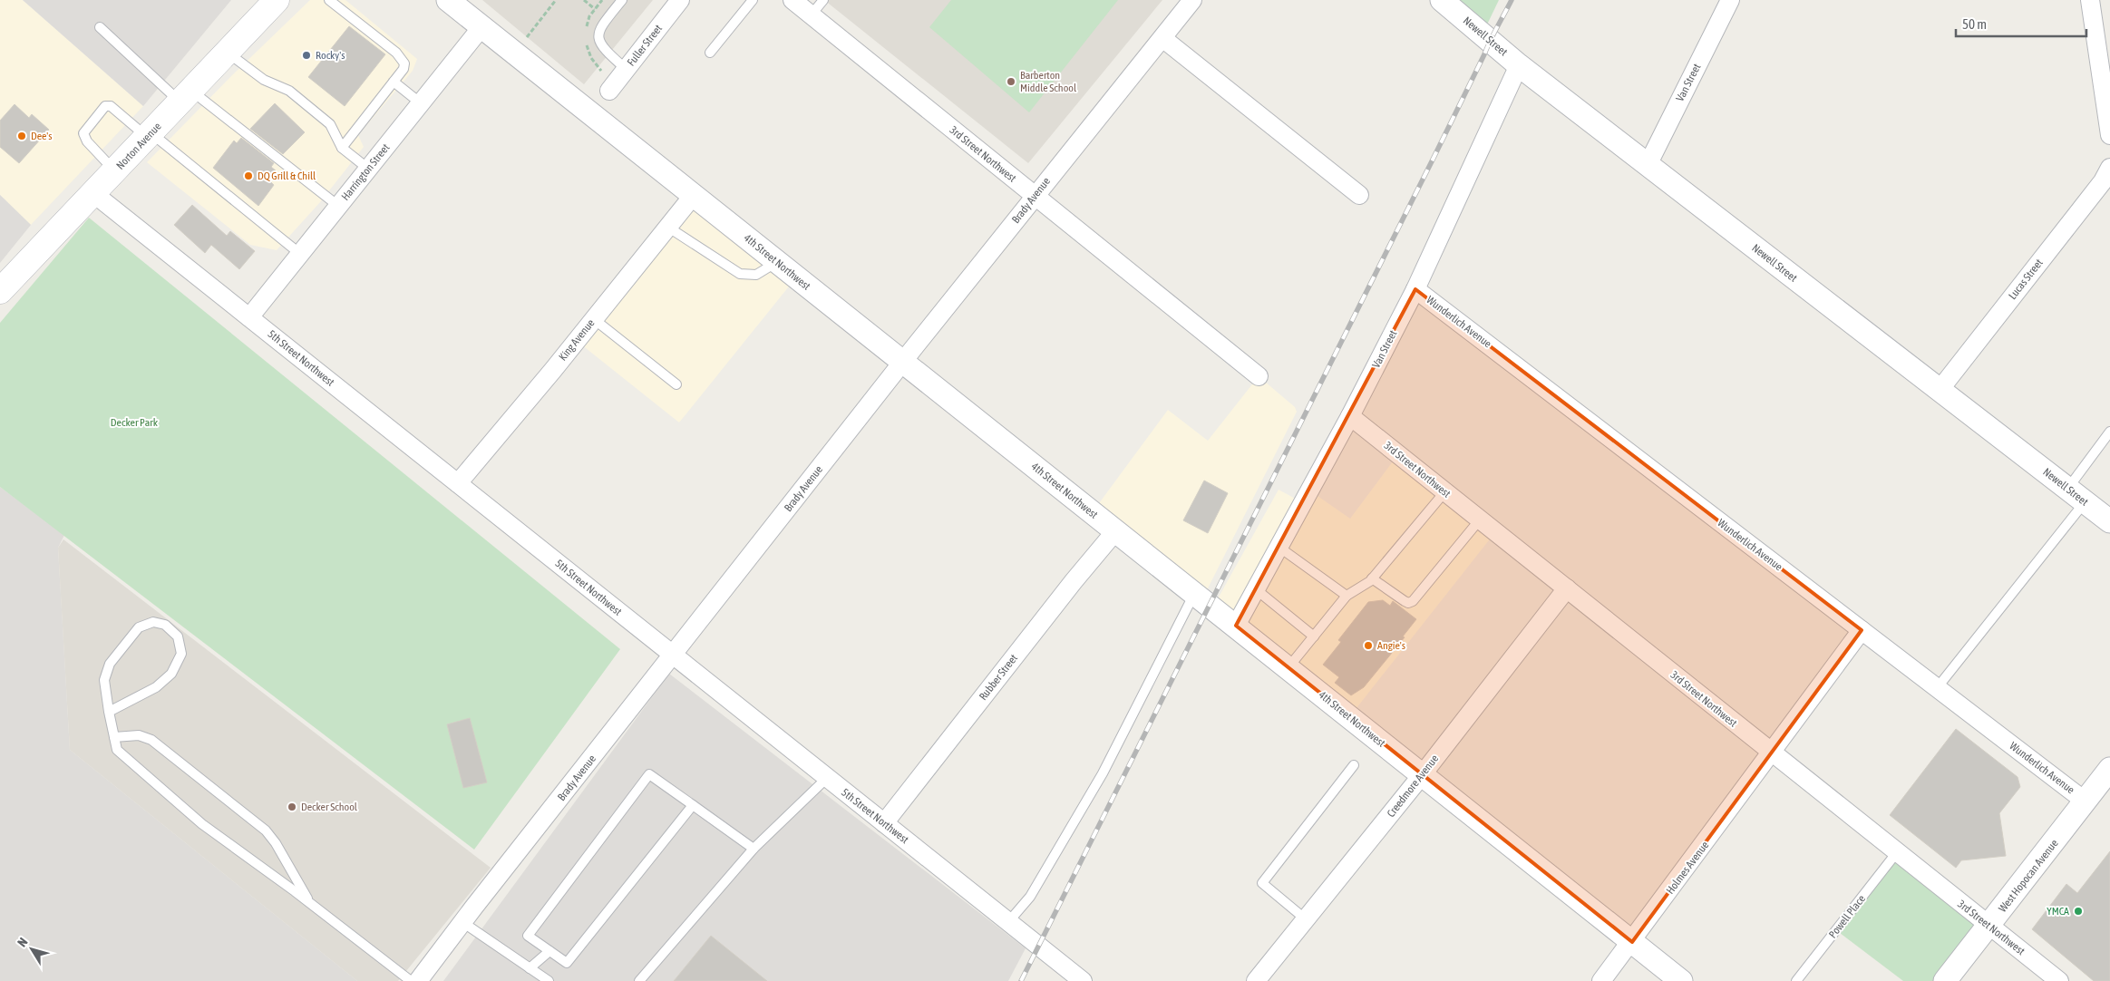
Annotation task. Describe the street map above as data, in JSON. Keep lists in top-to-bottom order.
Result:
{
  "streets": {
    "main road": ["Norton Avenue"],
    "street": [
      "Newell Street",
      "Fuller Street",
      "Van Street",
      "3rd Street Northwest",
      "Harrington Street",
      "Brady Avenue",
      "4th Street Northwest",
      "Lucas Street",
      "Wunderlich Avenue",
      "King Avenue",
      "5th Street Northwest",
      "Rubber Street",
      "Creedmore Avenue",
      "Holmes Avenue",
      "West Hopocan Avenue"
    ],
    "lane": ["Powell Place"]
  },
  "crossings": [
    ["Newell Street", "Van Street"],
    ["Newell Street", "Lucas Street"],
    ["Van Street", "3rd Street Northwest"],
    ["Van Street", "4th Street Northwest"],
    ["Van Street", "Wunderlich Avenue"],
    ["Norton Avenue", "5th Street Northwest"],
    ["3rd Street Northwest", "Brady Avenue"],
    ["3rd Street Northwest", "Creedmore Avenue"],
    ["3rd Street Northwest", "Holmes Avenue"],
    ["3rd Street Northwest", "West Hopocan Avenue"],
    ["3rd Street Northwest", "Powell Place"],
    ["Harrington Street", "4th Street Northwest"],
    ["Harrington Street", "5th Street Northwest"],
    ["Brady Avenue", "4th Street Northwest"],
    ["Brady Avenue", "5th Street Northwest"],
    ["4th Street Northwest", "King Avenue"],
    ["4th Street Northwest", "Rubber Street"],
    ["4th Street Northwest", "Creedmore Avenue"],
    ["4th Street Northwest", "Holmes Avenue"],
    ["Wunderlich Avenue", "Holmes Avenue"],
    ["Wunderlich Avenue", "West Hopocan Avenue"],
    ["King Avenue", "5th Street Northwest"],
    ["5th Street Northwest", "Rubber Street"]
  ],
  "parks": ["Decker Park"],
  "places": [
    "Rocky's",
    "Barberton Middle School",
    "Dee's",
    "DQ Grill & Chill",
    "Angie's",
    "Decker School",
    "YMCA"
  ],
  "scale_bar": "50 m",
  "north": "top left"
}
